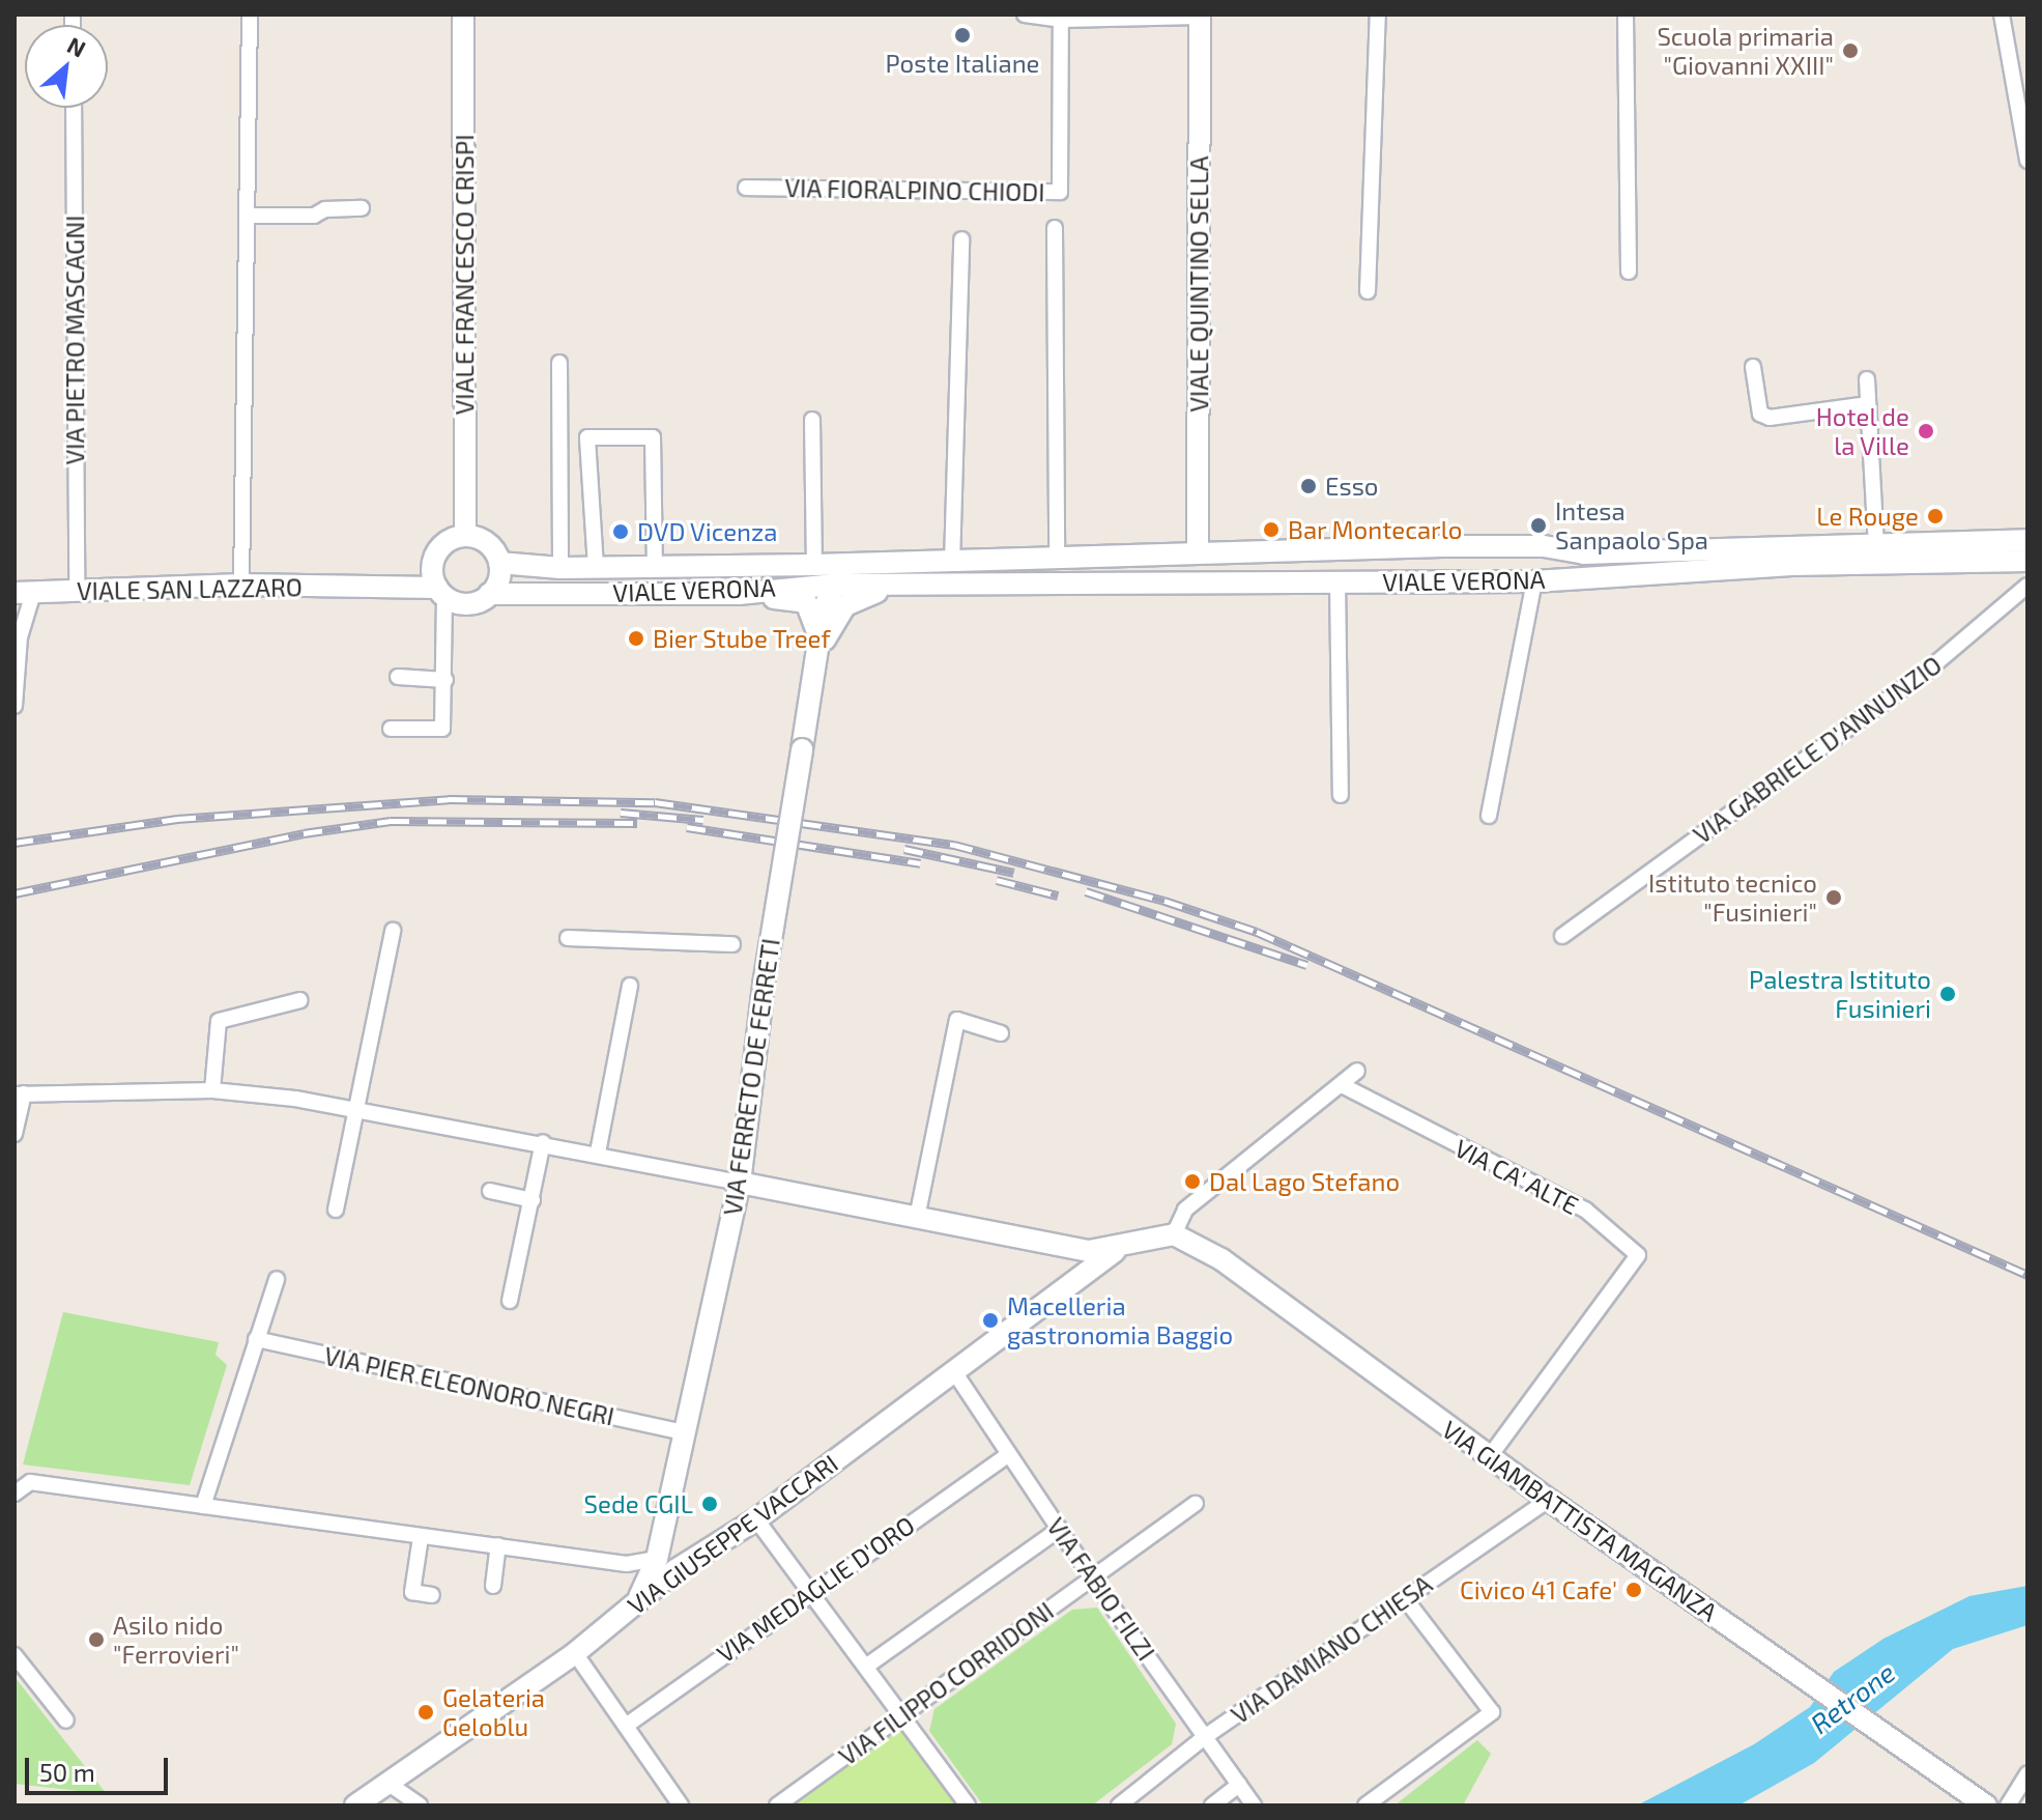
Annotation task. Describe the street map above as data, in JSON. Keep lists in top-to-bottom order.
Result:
{
  "streets": {
    "main road": [
      "VIALE FRANCESCO CRISPI",
      "VIALE QUINTINO SELLA",
      "VIALE VERONA",
      "VIALE SAN LAZZARO",
      "VIA FERRETO DE FERRETI",
      "VIA GIAMBATTISTA MAGANZA",
      "VIA GIUSEPPE VACCARI"
    ],
    "street": [
      "VIA FIORALPINO CHIODI",
      "VIA PIETRO MASCAGNI",
      "VIA GABRIELE D'ANNUNZIO",
      "VIA CA' ALTE",
      "VIA PIER ELEONORO NEGRI",
      "VIA MEDAGLIE D'ORO",
      "VIA FABIO FILZI",
      "VIA DAMIANO CHIESA",
      "VIA FILIPPO CORRIDONI"
    ]
  },
  "crossings": [
    ["VIA FIORALPINO CHIODI", "VIALE VERONA"],
    ["VIALE FRANCESCO CRISPI", "VIALE VERONA"],
    ["VIALE FRANCESCO CRISPI", "VIALE SAN LAZZARO"],
    ["VIALE QUINTINO SELLA", "VIALE VERONA"],
    ["VIA PIETRO MASCAGNI", "VIALE SAN LAZZARO"],
    ["VIALE VERONA", "VIALE SAN LAZZARO"],
    ["VIALE VERONA", "VIA FERRETO DE FERRETI"],
    ["VIA FERRETO DE FERRETI", "VIA PIER ELEONORO NEGRI"],
    ["VIA FERRETO DE FERRETI", "VIA GIUSEPPE VACCARI"],
    ["VIA CA' ALTE", "VIA GIAMBATTISTA MAGANZA"],
    ["VIA GIAMBATTISTA MAGANZA", "VIA DAMIANO CHIESA"],
    ["VIA GIUSEPPE VACCARI", "VIA FABIO FILZI"],
    ["VIA MEDAGLIE D'ORO", "VIA FABIO FILZI"],
    ["VIA FABIO FILZI", "VIA DAMIANO CHIESA"],
    ["VIA FABIO FILZI", "VIA FILIPPO CORRIDONI"]
  ],
  "water": ["Retrone"],
  "places": [
    "Poste Italiane",
    "Scuola primaria \"Giovanni XXIII\"",
    "Hotel de la Ville",
    "Esso",
    "Le Rouge",
    "Intesa Sanpaolo Spa",
    "Bar Montecarlo",
    "DVD Vicenza",
    "Bier Stube Treef",
    "Istituto tecnico \"Fusinieri\"",
    "Palestra Istituto Fusinieri",
    "Dal Lago Stefano",
    "Macelleria gastronomia Baggio",
    "Sede CGIL",
    "Civico 41 Cafe'",
    "Asilo nido \"Ferrovieri\"",
    "Gelateria Geloblu"
  ],
  "scale_bar": "50 m",
  "north": "top right"
}
